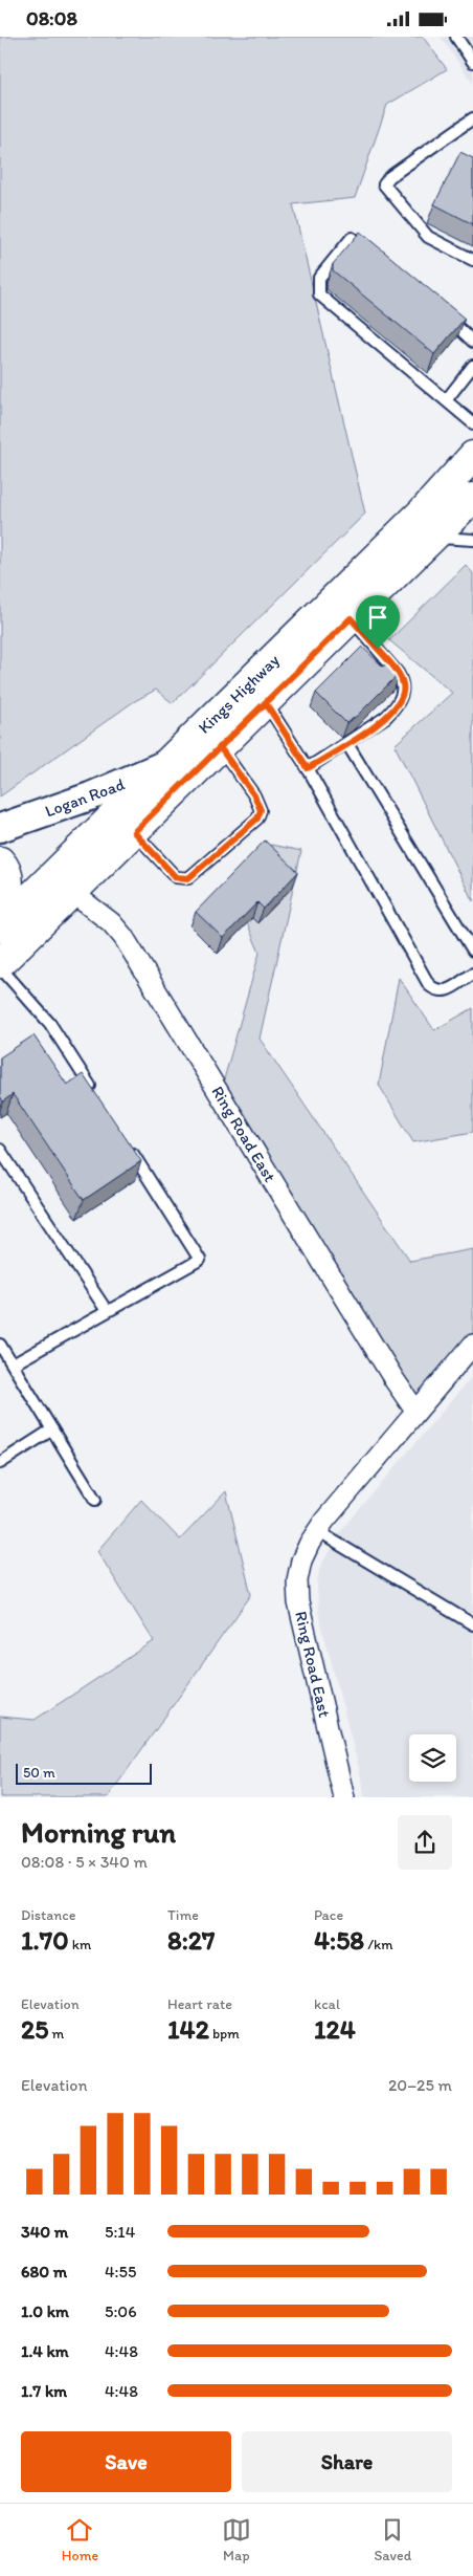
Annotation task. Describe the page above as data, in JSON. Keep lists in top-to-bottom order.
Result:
{
  "streets": {
    "main road": ["Kings Highway"],
    "street": ["Logan Road", "Ring Road East"]
  },
  "crossings": [
    ["Kings Highway", "Logan Road"],
    ["Kings Highway", "Ring Road East"]
  ],
  "scale_bar": "50 m",
  "page": {
    "status": "08:08",
    "scale": "50 m",
    "heading": ["Morning run", "08:08 · 5 × 340 m"],
    "stats": [
      ["Distance", "1.70 km"],
      ["Time", "8:27"],
      ["Pace", "4:58 /km"],
      ["Elevation", "25 m"],
      ["Heart rate", "142 bpm"],
      ["kcal", "124"]
    ],
    "chart": ["Elevation", "20–25 m"],
    "list": [
      {
        "name": "340 m",
        "note": "5:14"
      },
      {
        "name": "680 m",
        "note": "4:55"
      },
      {
        "name": "1.0 km",
        "note": "5:06"
      },
      {
        "name": "1.4 km",
        "note": "4:48"
      },
      {
        "name": "1.7 km",
        "note": "4:48"
      }
    ],
    "buttons": ["Save", "Share"],
    "tabs": ["Home", "Map", "Saved"]
  }
}
